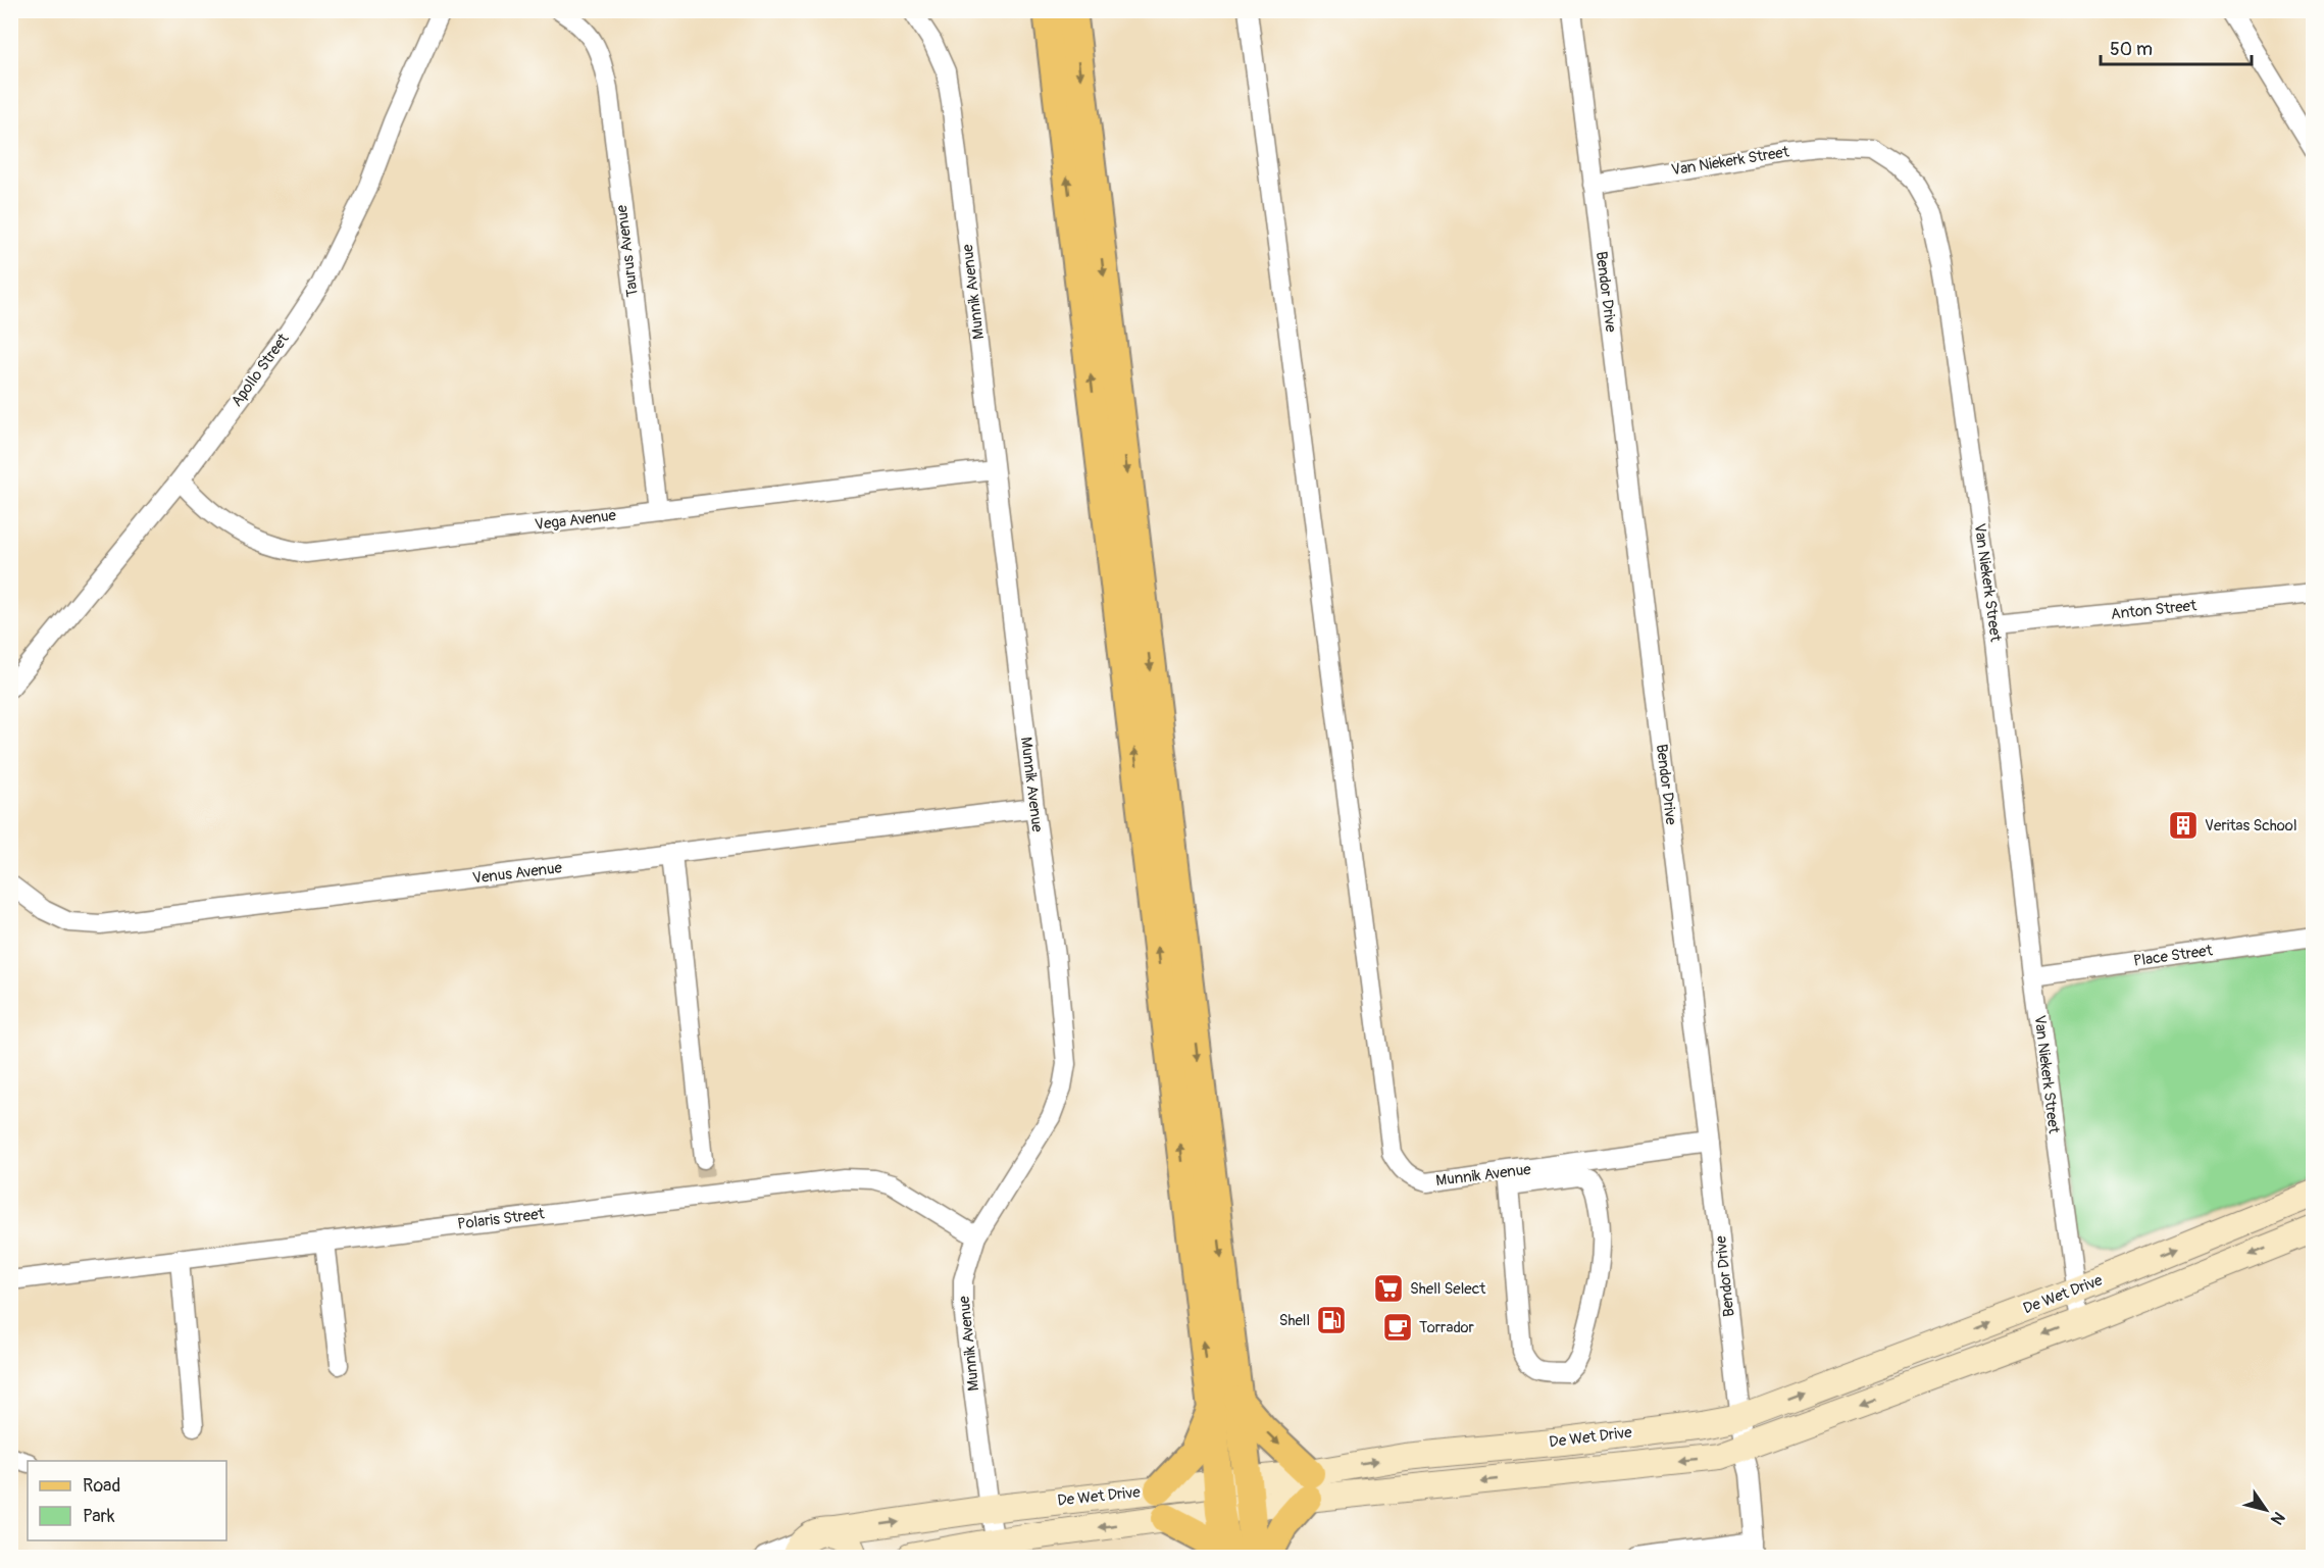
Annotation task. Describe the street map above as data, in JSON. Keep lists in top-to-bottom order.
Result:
{
  "streets": {
    "street": [
      "Van Niekerk Street",
      "Taurus Avenue",
      "Munnik Avenue",
      "Bendor Drive",
      "Apollo Street",
      "Vega Avenue",
      "Anton Street",
      "Venus Avenue",
      "Place Street",
      "Polaris Street",
      "De Wet Drive"
    ]
  },
  "crossings": [
    ["Van Niekerk Street", "Bendor Drive"],
    ["Van Niekerk Street", "Anton Street"],
    ["Van Niekerk Street", "Place Street"],
    ["Van Niekerk Street", "De Wet Drive"],
    ["Taurus Avenue", "Vega Avenue"],
    ["Munnik Avenue", "Bendor Drive"],
    ["Munnik Avenue", "Vega Avenue"],
    ["Munnik Avenue", "Venus Avenue"],
    ["Munnik Avenue", "Polaris Street"],
    ["Munnik Avenue", "De Wet Drive"],
    ["Bendor Drive", "De Wet Drive"],
    ["Apollo Street", "Vega Avenue"]
  ],
  "places": {
    "building": ["Veritas School"],
    "supermarket": ["Shell Select"],
    "fuel station": ["Shell"],
    "cafe": ["Torrador"]
  },
  "legend": ["Road", "Park"],
  "scale_bar": "50 m",
  "north": "bottom right"
}
